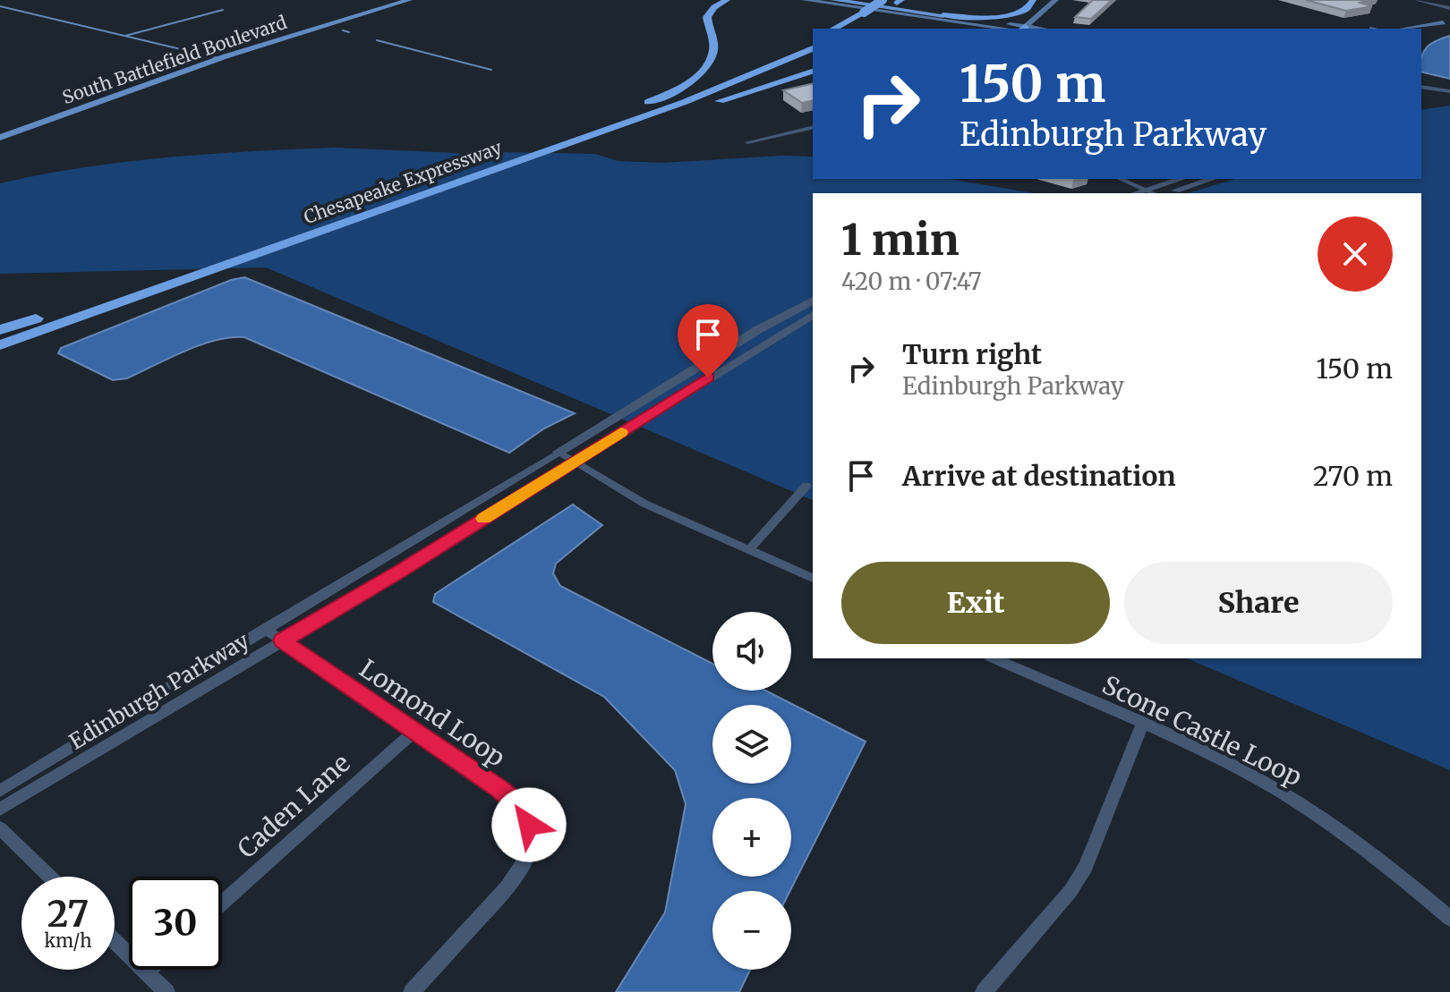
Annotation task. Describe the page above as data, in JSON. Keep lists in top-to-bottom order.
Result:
{
  "streets": {
    "highway": ["Chesapeake Expressway"],
    "main road": ["South Battlefield Boulevard"],
    "street": [
      "Edinburgh Parkway",
      "Lomond Loop",
      "Scone Castle Loop",
      "Caden Lane"
    ]
  },
  "crossings": [
    ["Edinburgh Parkway", "Lomond Loop"],
    ["Lomond Loop", "Caden Lane"]
  ],
  "page": {
    "turn": ["150 m", "Edinburgh Parkway"],
    "heading": ["1 min", "420 m · 07:47"],
    "list": [
      {
        "name": "Turn right",
        "note": "Edinburgh Parkway",
        "value": "150 m"
      },
      {
        "name": "Arrive at destination",
        "value": "270 m"
      }
    ],
    "buttons": ["Exit", "Share"],
    "map_buttons": ["+", "−"],
    "speed": "27 km/h",
    "limit": "30"
  }
}
